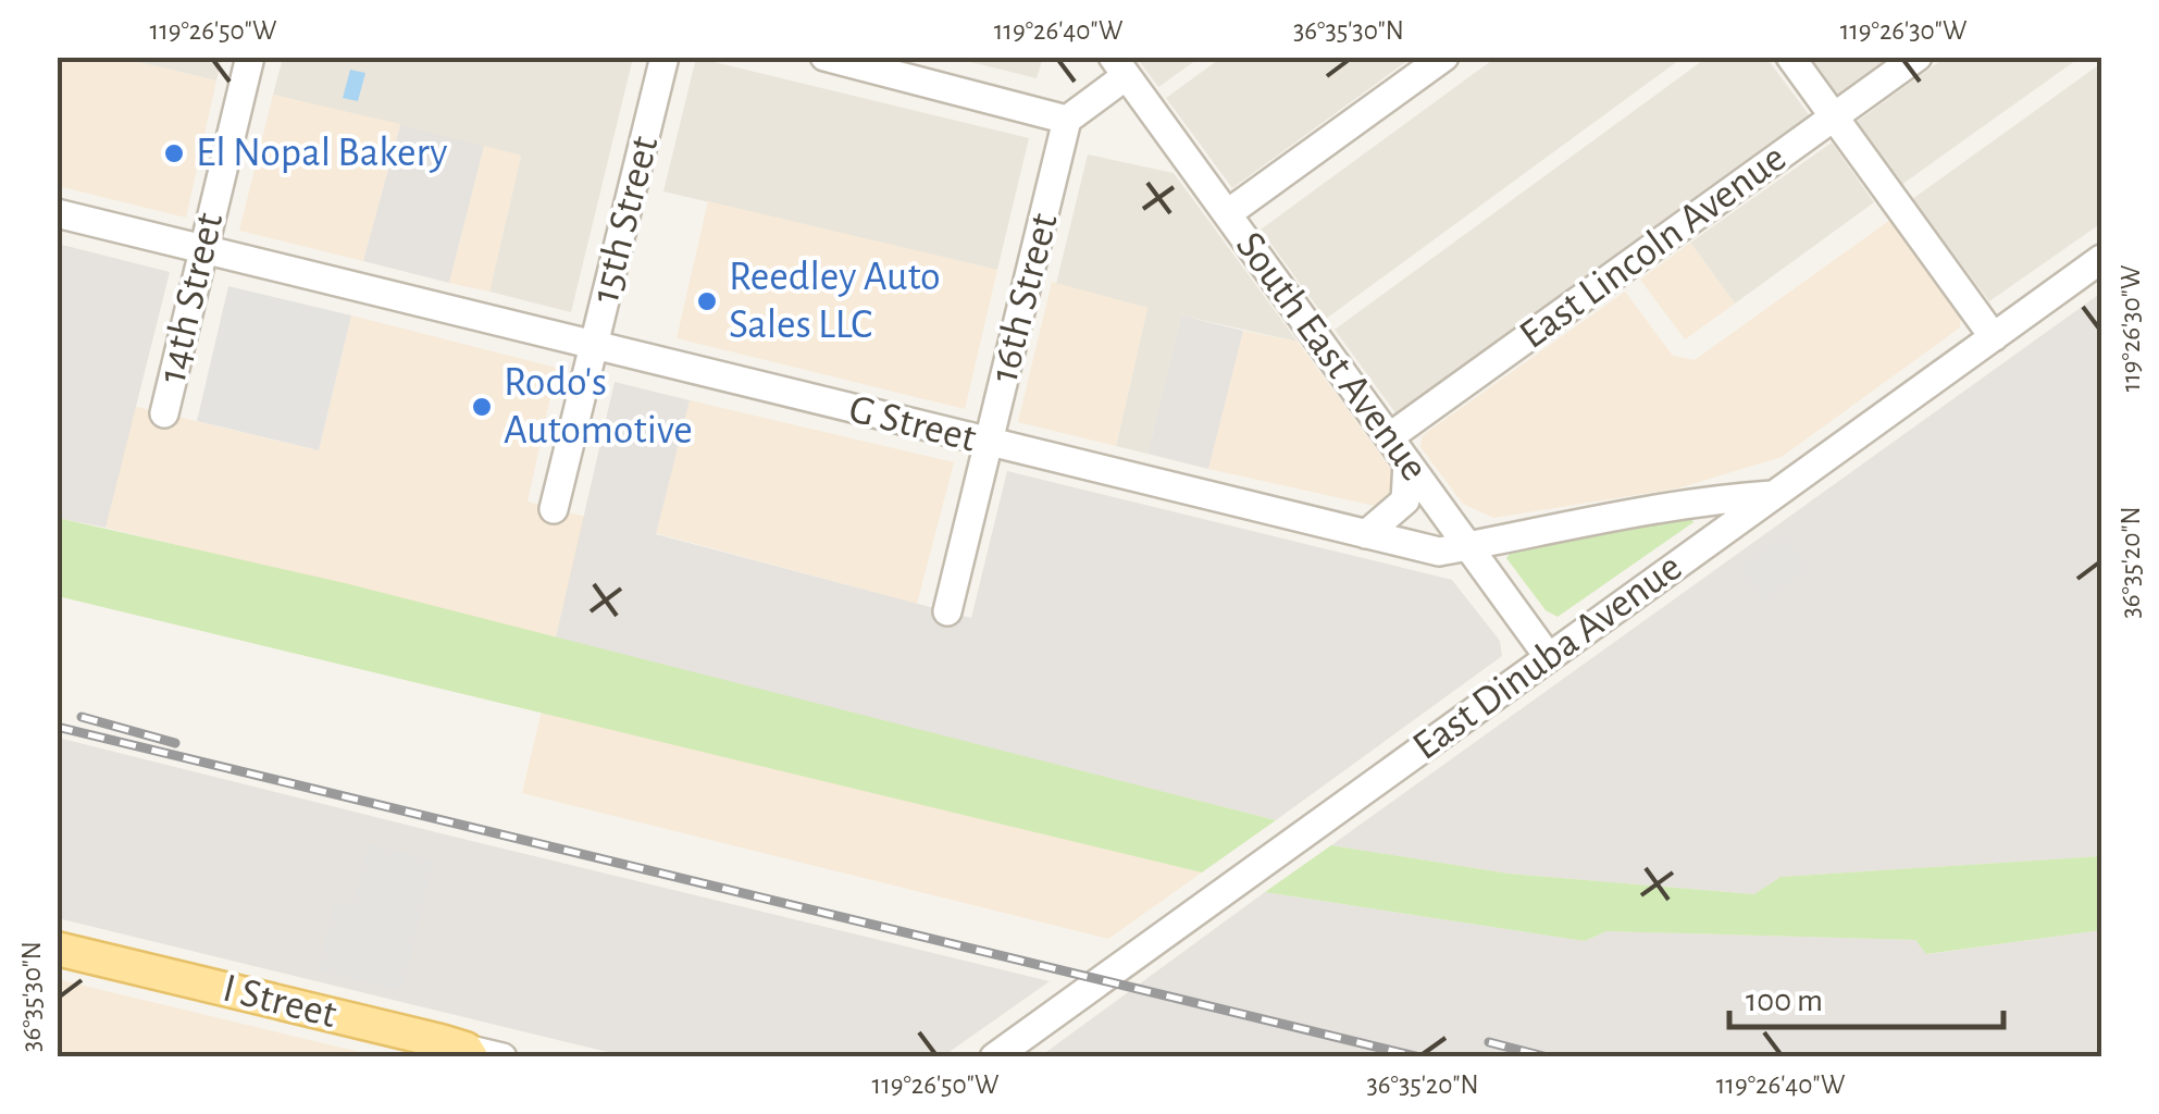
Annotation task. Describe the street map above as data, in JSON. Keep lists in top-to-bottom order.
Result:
{
  "streets": {
    "main road": ["I Street"],
    "street": [
      "15th Street",
      "East Lincoln Avenue",
      "14th Street",
      "16th Street",
      "South East Avenue",
      "G Street",
      "East Dinuba Avenue"
    ]
  },
  "crossings": [
    ["15th Street", "G Street"],
    ["East Lincoln Avenue", "South East Avenue"],
    ["14th Street", "G Street"],
    ["16th Street", "G Street"],
    ["South East Avenue", "G Street"],
    ["South East Avenue", "East Dinuba Avenue"],
    ["G Street", "East Dinuba Avenue"]
  ],
  "places": ["El Nopal Bakery", "Reedley Auto Sales LLC", "Rodo's Automotive"],
  "scale_bar": "100 m",
  "coordinates": [
    "119°26'50\"W",
    "119°26'40\"W",
    "36°35'30\"N",
    "119°26'30\"W",
    "36°35'20\"N"
  ]
}
